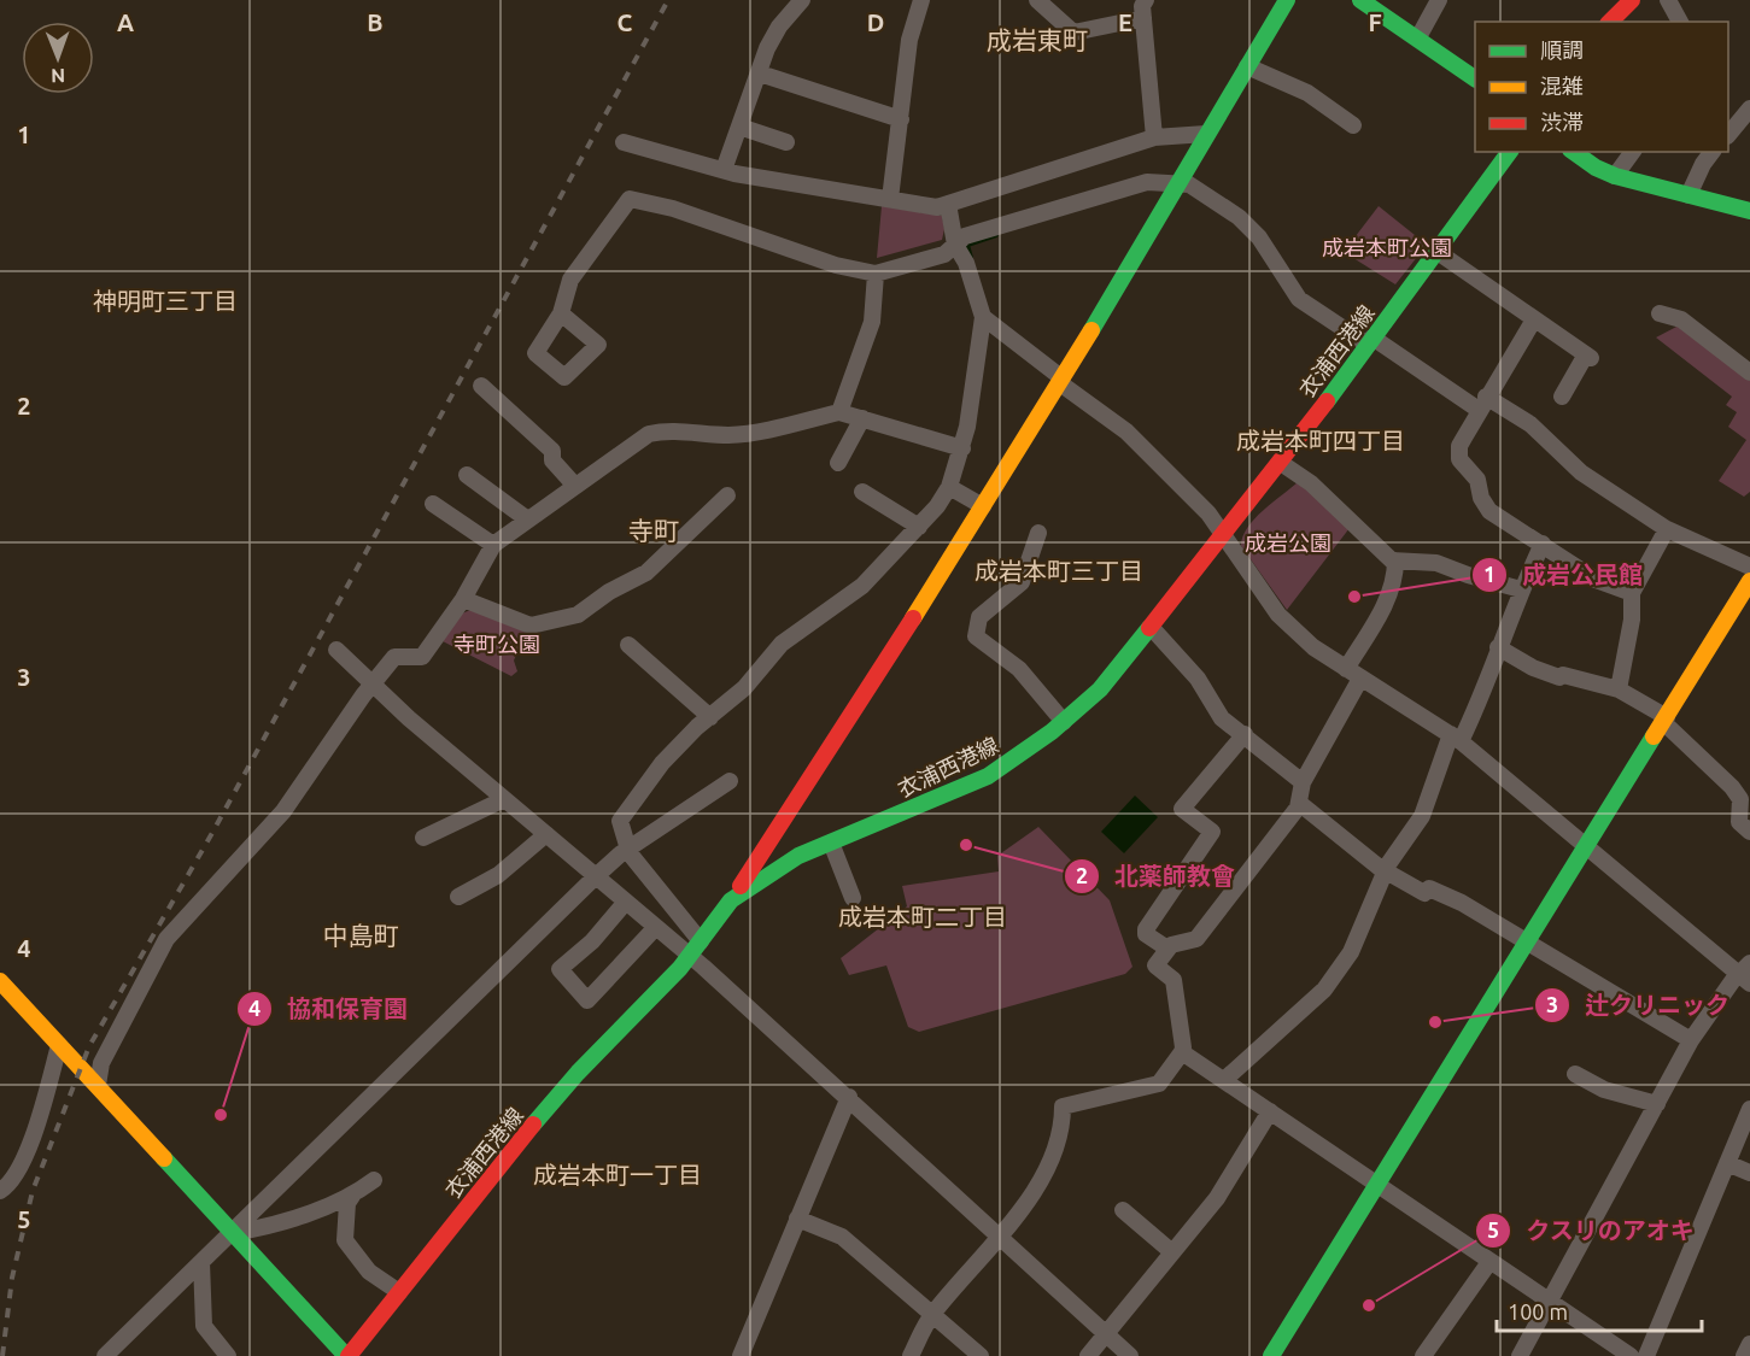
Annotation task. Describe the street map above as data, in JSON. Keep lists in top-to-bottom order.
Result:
{
  "streets": {
    "street": ["衣浦西港線"]
  },
  "districts": [
    "成岩東町",
    "神明町三丁目",
    "成岩本町四丁目",
    "寺町",
    "成岩本町三丁目",
    "成岩本町二丁目",
    "中島町",
    "成岩本町一丁目"
  ],
  "parks": ["成岩本町公園", "成岩公園", "寺町公園"],
  "places": [
    "成岩公民館",
    "北薬師教會",
    "辻クリニック",
    "協和保育園",
    "クスリのアオキ"
  ],
  "legend": ["順調", "混雑", "渋滞"],
  "scale_bar": "100 m",
  "north": "bottom",
  "grid": {
    "columns": [
      "A",
      "B",
      "C",
      "D",
      "E",
      "F"
    ],
    "rows": [
      "1",
      "2",
      "3",
      "4",
      "5"
    ]
  }
}
